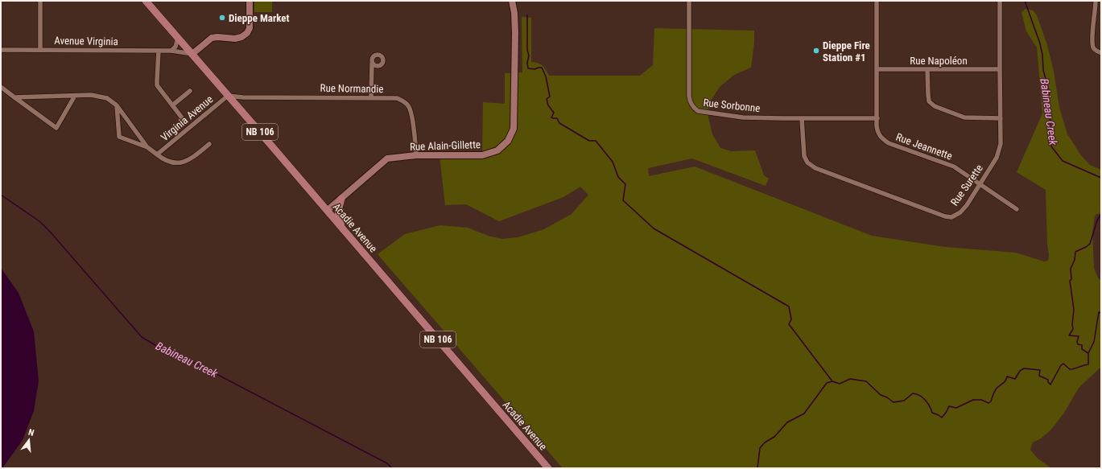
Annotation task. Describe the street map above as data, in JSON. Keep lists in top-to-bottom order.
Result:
{
  "streets": {
    "main road": ["NB 106", "Acadie Avenue"],
    "street": [
      "Avenue Virginia",
      "Rue Napoléon",
      "Rue Normandie",
      "Rue Sorbonne",
      "Virginia Avenue",
      "Rue Alain-Gillette",
      "Rue Jeannette",
      "Rue Surette"
    ]
  },
  "crossings": [
    ["Avenue Virginia", "Virginia Avenue"],
    ["Avenue Virginia", "Acadie Avenue"],
    ["Rue Napoléon", "Rue Jeannette"],
    ["Rue Napoléon", "Rue Surette"],
    ["Rue Normandie", "Virginia Avenue"],
    ["Rue Normandie", "Rue Alain-Gillette"],
    ["Rue Normandie", "Acadie Avenue"],
    ["Rue Sorbonne", "Rue Jeannette"],
    ["Rue Sorbonne", "Rue Surette"],
    ["Virginia Avenue", "Acadie Avenue"],
    ["Rue Alain-Gillette", "Acadie Avenue"],
    ["Rue Jeannette", "Rue Surette"]
  ],
  "water": ["Babineau Creek"],
  "places": ["Dieppe Market", "Dieppe Fire Station #1"],
  "north": "top"
}
